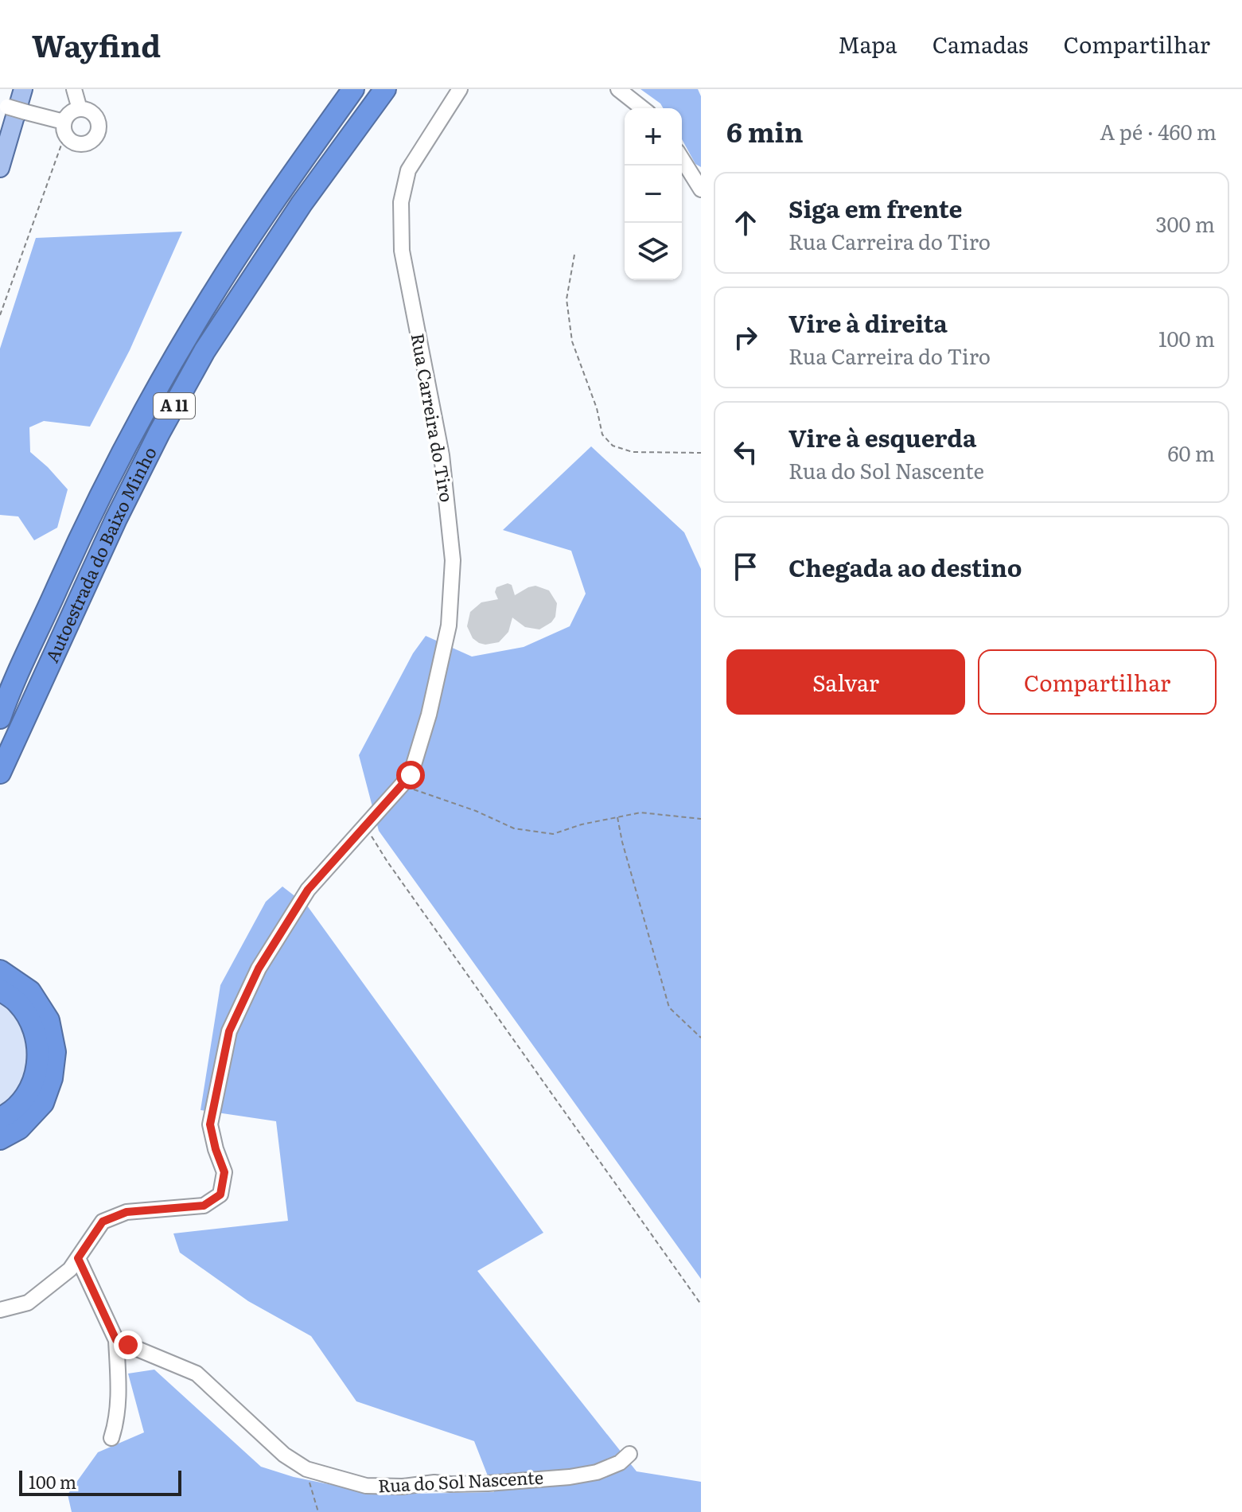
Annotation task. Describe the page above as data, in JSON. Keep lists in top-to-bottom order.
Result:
{
  "streets": {
    "highway": ["A 11", "Autoestrada do Baixo Minho"],
    "street": ["Rua Carreira do Tiro", "Rua do Sol Nascente"]
  },
  "scale_bar": "100 m",
  "page": {
    "header": "Wayfind",
    "nav": ["Mapa", "Camadas", "Compartilhar"],
    "heading": ["6 min", "A pé · 460 m"],
    "map_buttons": ["+", "−"],
    "list": [
      ["Siga em frente", "Rua Carreira do Tiro", "300 m"],
      ["Vire à direita", "Rua Carreira do Tiro", "100 m"],
      ["Vire à esquerda", "Rua do Sol Nascente", "60 m"],
      "Chegada ao destino"
    ],
    "buttons": ["Salvar", "Compartilhar"],
    "scale": "100 m"
  }
}
